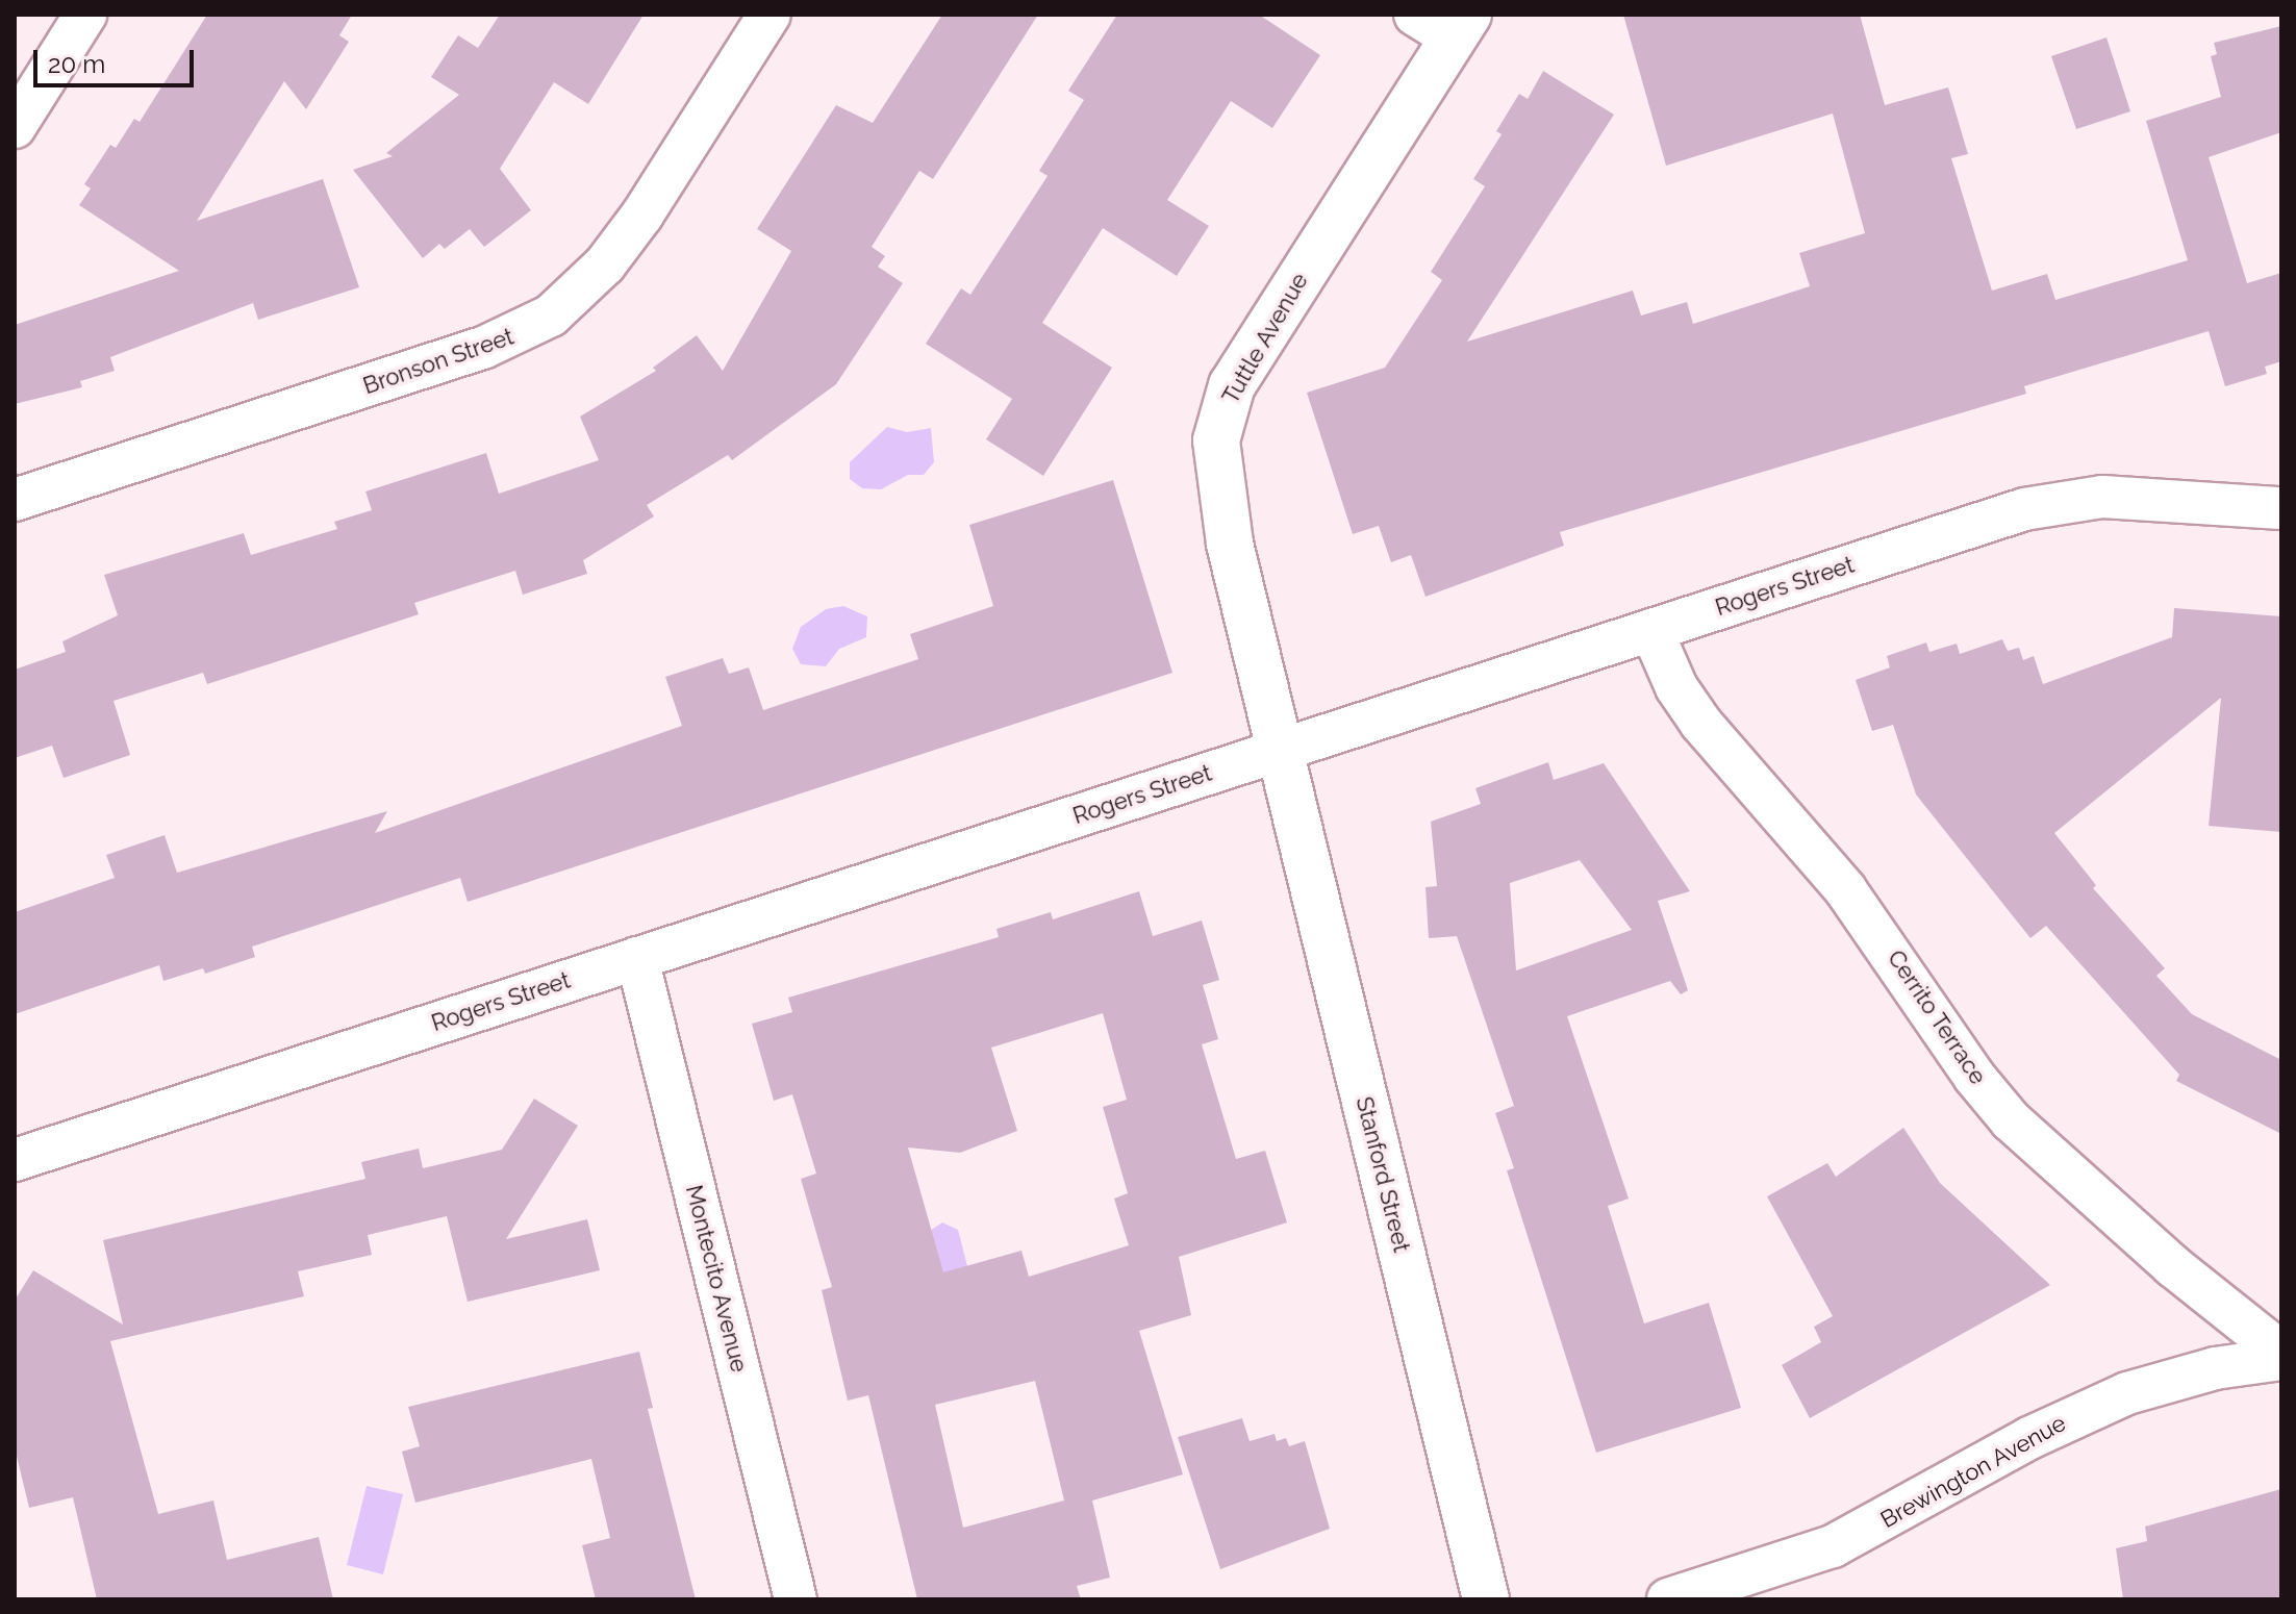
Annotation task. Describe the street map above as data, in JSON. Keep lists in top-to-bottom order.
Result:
{
  "streets": {
    "street": [
      "Tuttle Avenue",
      "Bronson Street",
      "Rogers Street",
      "Cerrito Terrace",
      "Stanford Street",
      "Montecito Avenue",
      "Brewington Avenue"
    ]
  },
  "crossings": [
    ["Tuttle Avenue", "Rogers Street"],
    ["Tuttle Avenue", "Stanford Street"],
    ["Rogers Street", "Cerrito Terrace"],
    ["Rogers Street", "Stanford Street"],
    ["Rogers Street", "Montecito Avenue"],
    ["Cerrito Terrace", "Brewington Avenue"]
  ],
  "scale_bar": "20 m"
}
